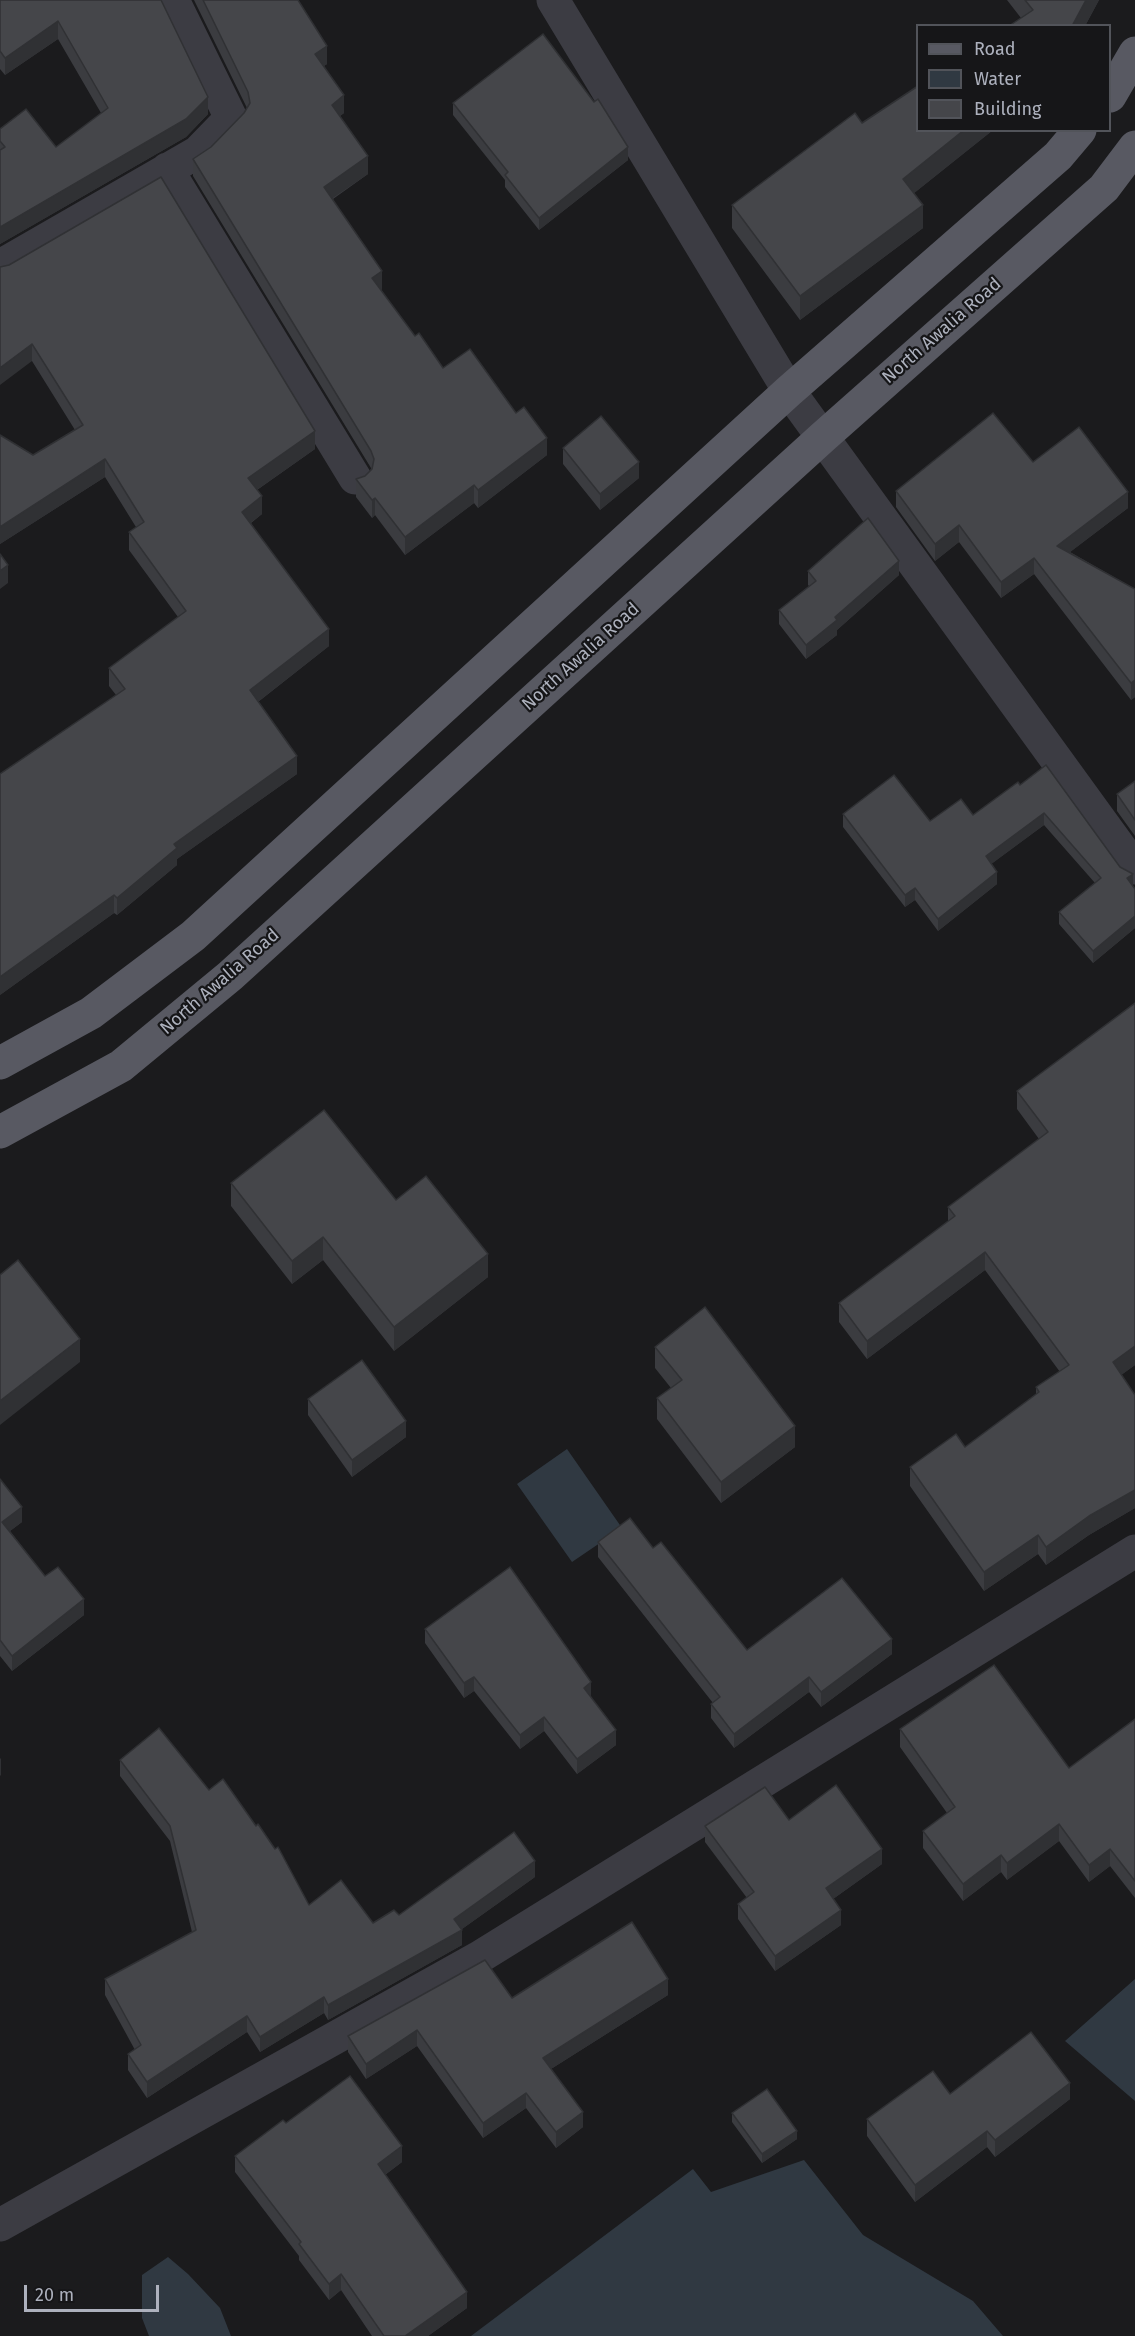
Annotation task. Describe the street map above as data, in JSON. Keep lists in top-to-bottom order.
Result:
{
  "streets": {
    "main road": ["North Awalia Road"]
  },
  "legend": ["Road", "Water", "Building"],
  "scale_bar": "20 m"
}
